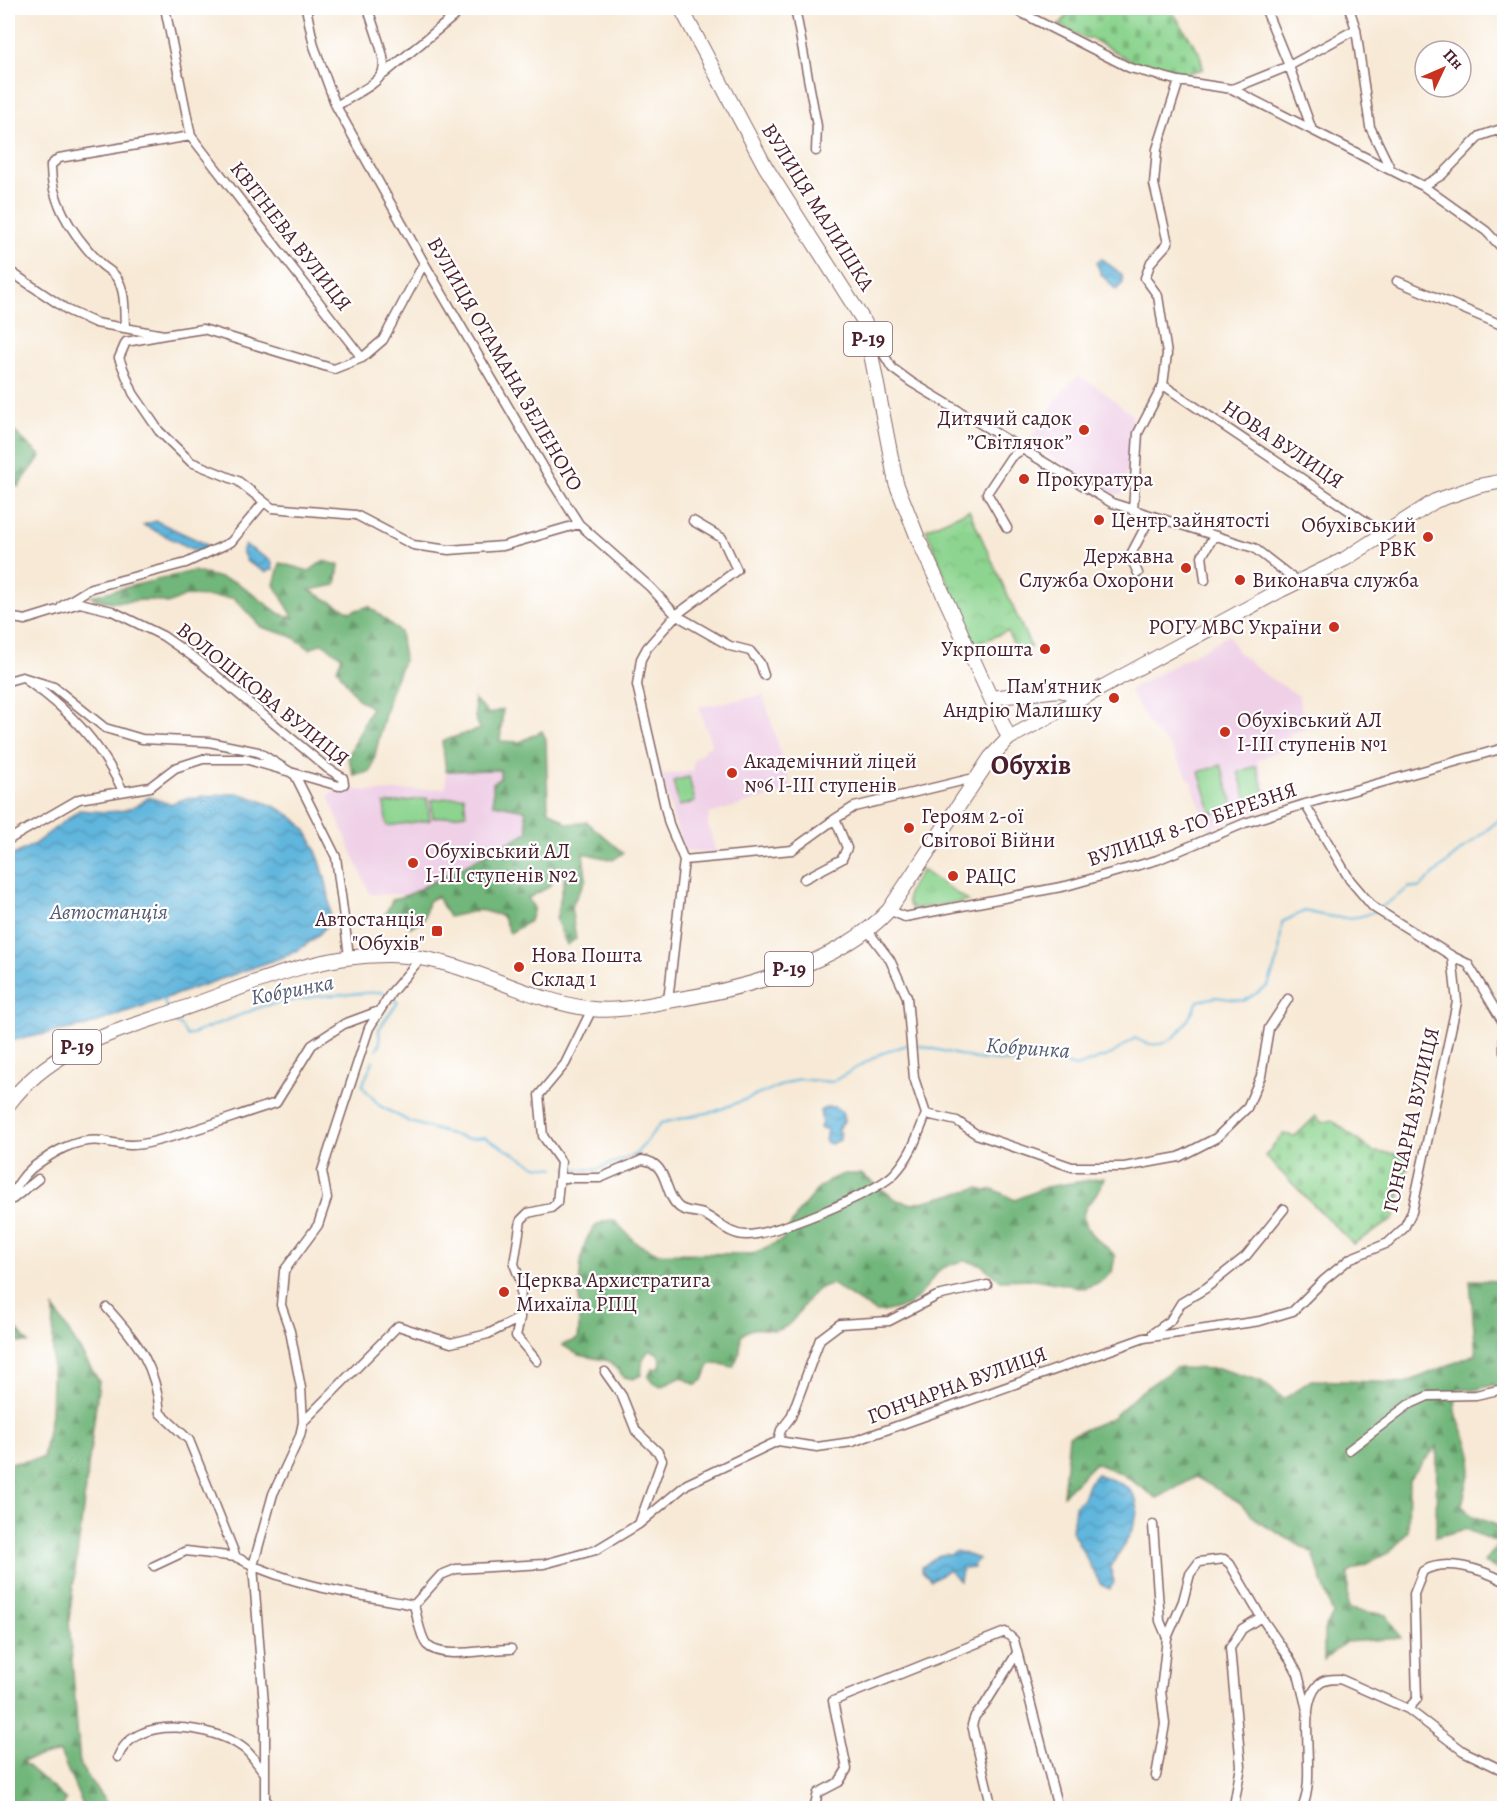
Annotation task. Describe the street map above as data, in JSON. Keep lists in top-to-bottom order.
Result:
{
  "streets": {
    "main road": ["ВУЛИЦЯ МАЛИШКА", "Р-19"],
    "street": [
      "КВІТНЕВА ВУЛИЦЯ",
      "ВУЛИЦЯ ОТАМАНА ЗЕЛЕНОГО",
      "НОВА ВУЛИЦЯ",
      "ВОЛОШКОВА ВУЛИЦЯ",
      "ВУЛИЦЯ 8-ГО БЕРЕЗНЯ",
      "ГОНЧАРНА ВУЛИЦЯ"
    ]
  },
  "crossings": [
    ["ВУЛИЦЯ МАЛИШКА", "Р-19"],
    ["Р-19", "ВУЛИЦЯ 8-ГО БЕРЕЗНЯ"]
  ],
  "districts": ["Обухів"],
  "water": ["Автостанція", "Кобринка"],
  "places": {
    "other": [
      "Дитячий садок ”Світлячок”",
      "Прокуратура",
      "Центр зайнятості",
      "Обухівський РВК",
      "Державна Служба Охорони",
      "Виконавча служба",
      "РОГУ МВС України",
      "Укрпошта",
      "Пам'ятник Андрію Малишку",
      "Обухівський АЛ І-ІІІ ступенів №1",
      "Академічний ліцей №6 І-ІІІ ступенів",
      "Героям 2-ої Світової Війни",
      "Обухівський АЛ І-ІІІ ступенів №2",
      "РАЦС",
      "Нова Пошта Склад 1",
      "Церква Архистратига Михаїла РПЦ"
    ],
    "transit": ["Автостанція \"Обухів\""]
  },
  "north": "top right"
}
